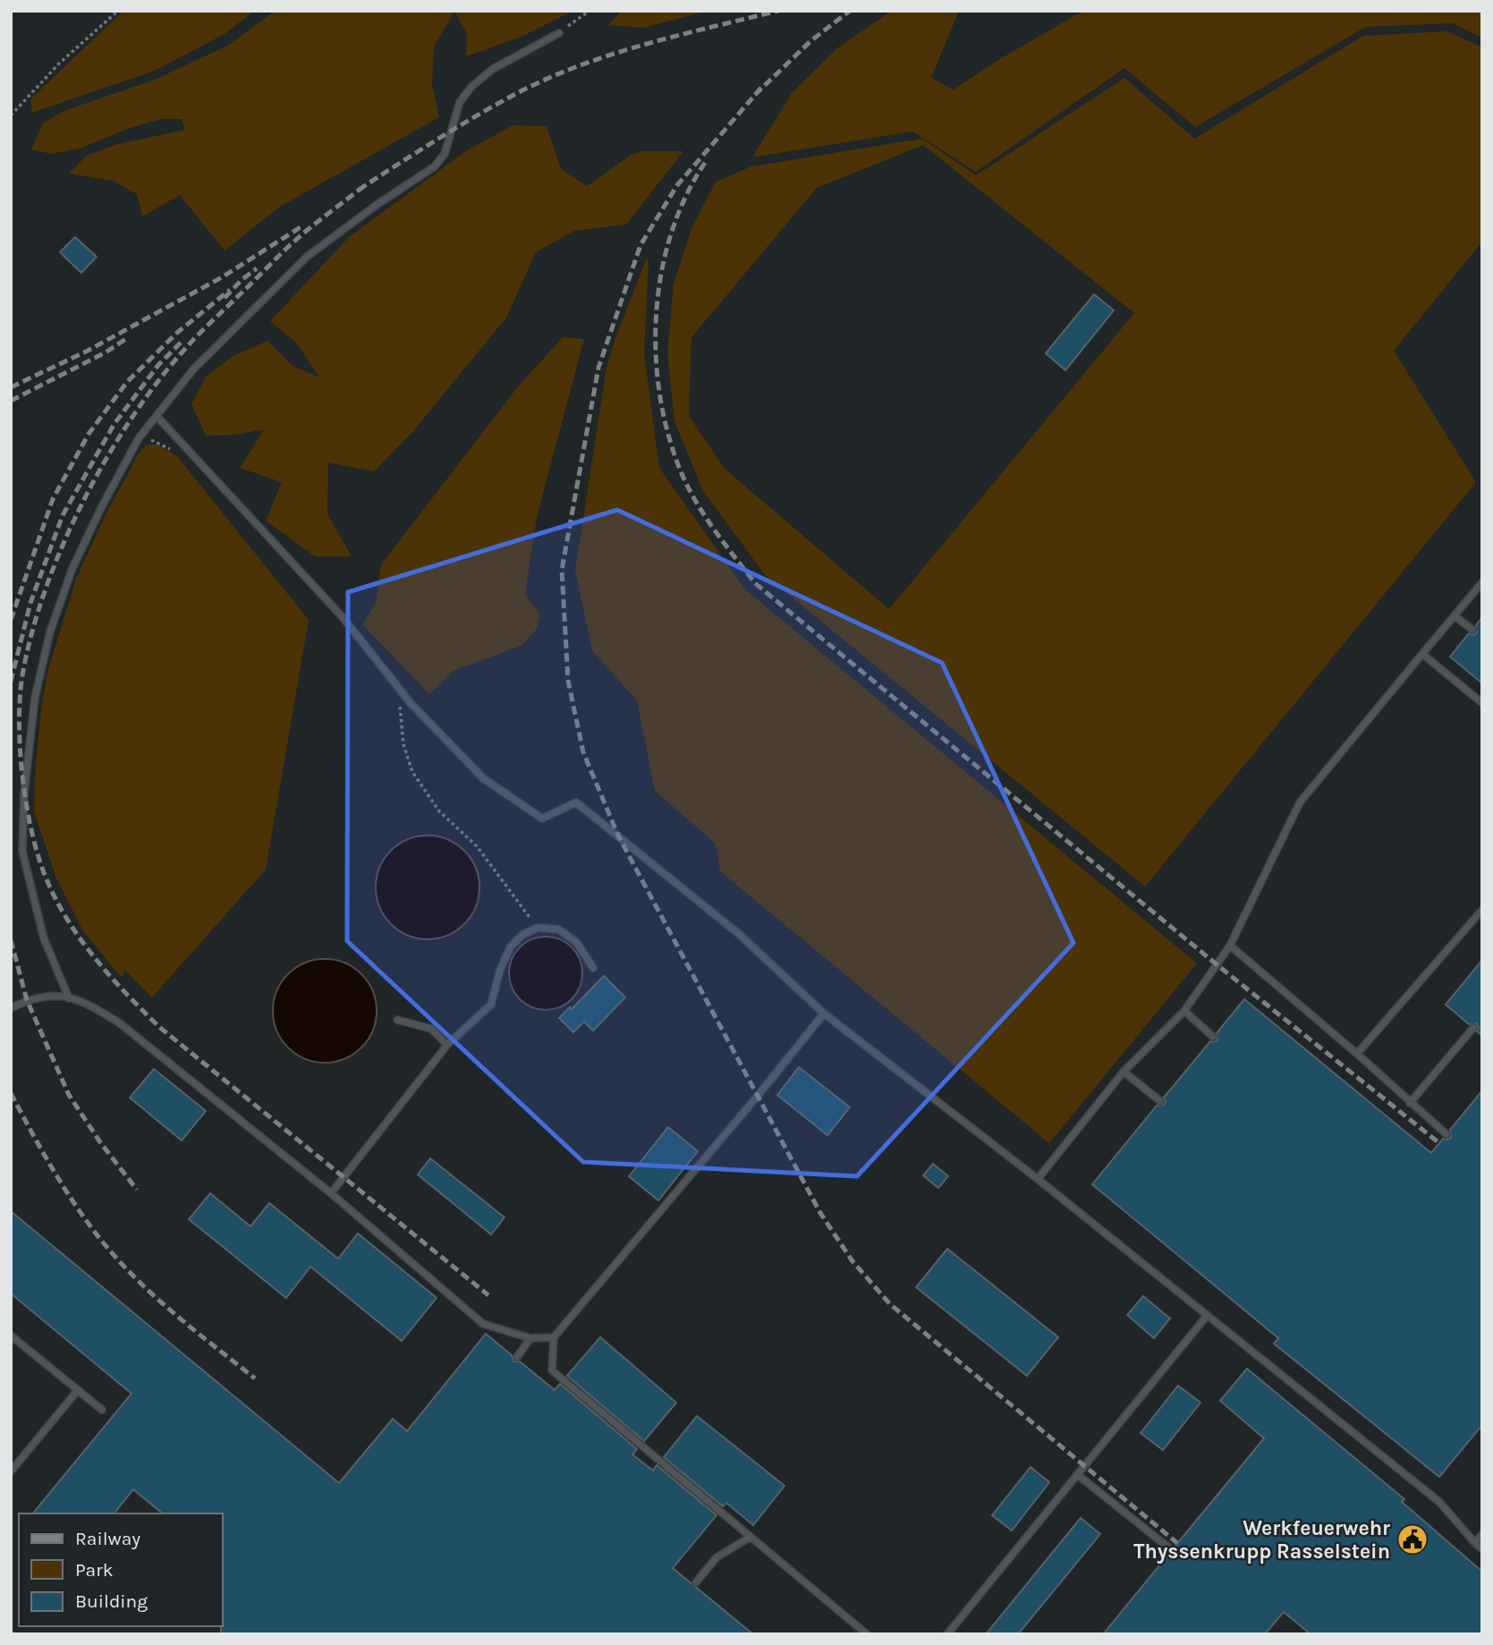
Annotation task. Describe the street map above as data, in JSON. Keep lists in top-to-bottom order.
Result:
{
  "places": {
    "public building": ["Werkfeuerwehr Thyssenkrupp Rasselstein"]
  },
  "legend": ["Railway", "Park", "Building"]
}
